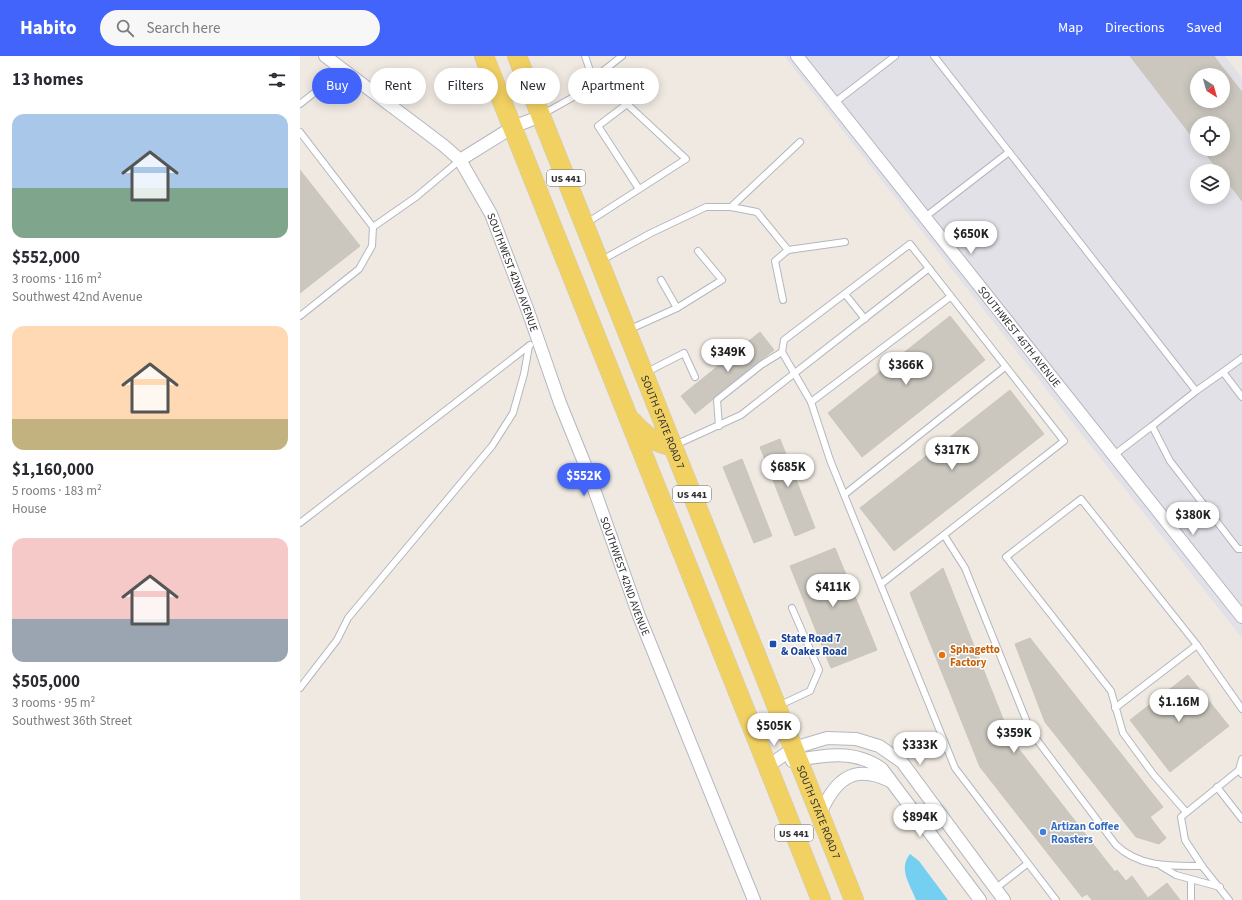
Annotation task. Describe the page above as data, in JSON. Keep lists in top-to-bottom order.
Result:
{
  "streets": {
    "main road": ["US 441", "SOUTH STATE ROAD 7"],
    "street": ["SOUTHWEST 42ND AVENUE", "SOUTHWEST 46TH AVENUE"]
  },
  "places": {
    "transit": ["State Road 7 & Oakes Road"],
    "other": ["Sphagetto Factory", "Artizan Coffee Roasters"]
  },
  "north": "bottom right",
  "page": {
    "header": "Habito",
    "search": "Search here",
    "nav": ["Map", "Directions", "Saved"],
    "heading": "13 homes",
    "chip": [
      "Buy",
      "Rent",
      "Filters",
      "New",
      "Apartment"
    ],
    "list": [
      {
        "name": "$552,000",
        "note": "3 rooms · 116 m² · Southwest 42nd Avenue"
      },
      {
        "name": "$1,160,000",
        "note": "5 rooms · 183 m² · House"
      },
      {
        "name": "$505,000",
        "note": "3 rooms · 95 m² · Southwest 36th Street"
      }
    ],
    "price": [
      "$650K",
      "$349K",
      "$366K",
      "$317K",
      "$685K",
      "$552K",
      "$380K",
      "$411K",
      "$1.16M",
      "$505K",
      "$359K",
      "$333K",
      "$894K"
    ]
  }
}
